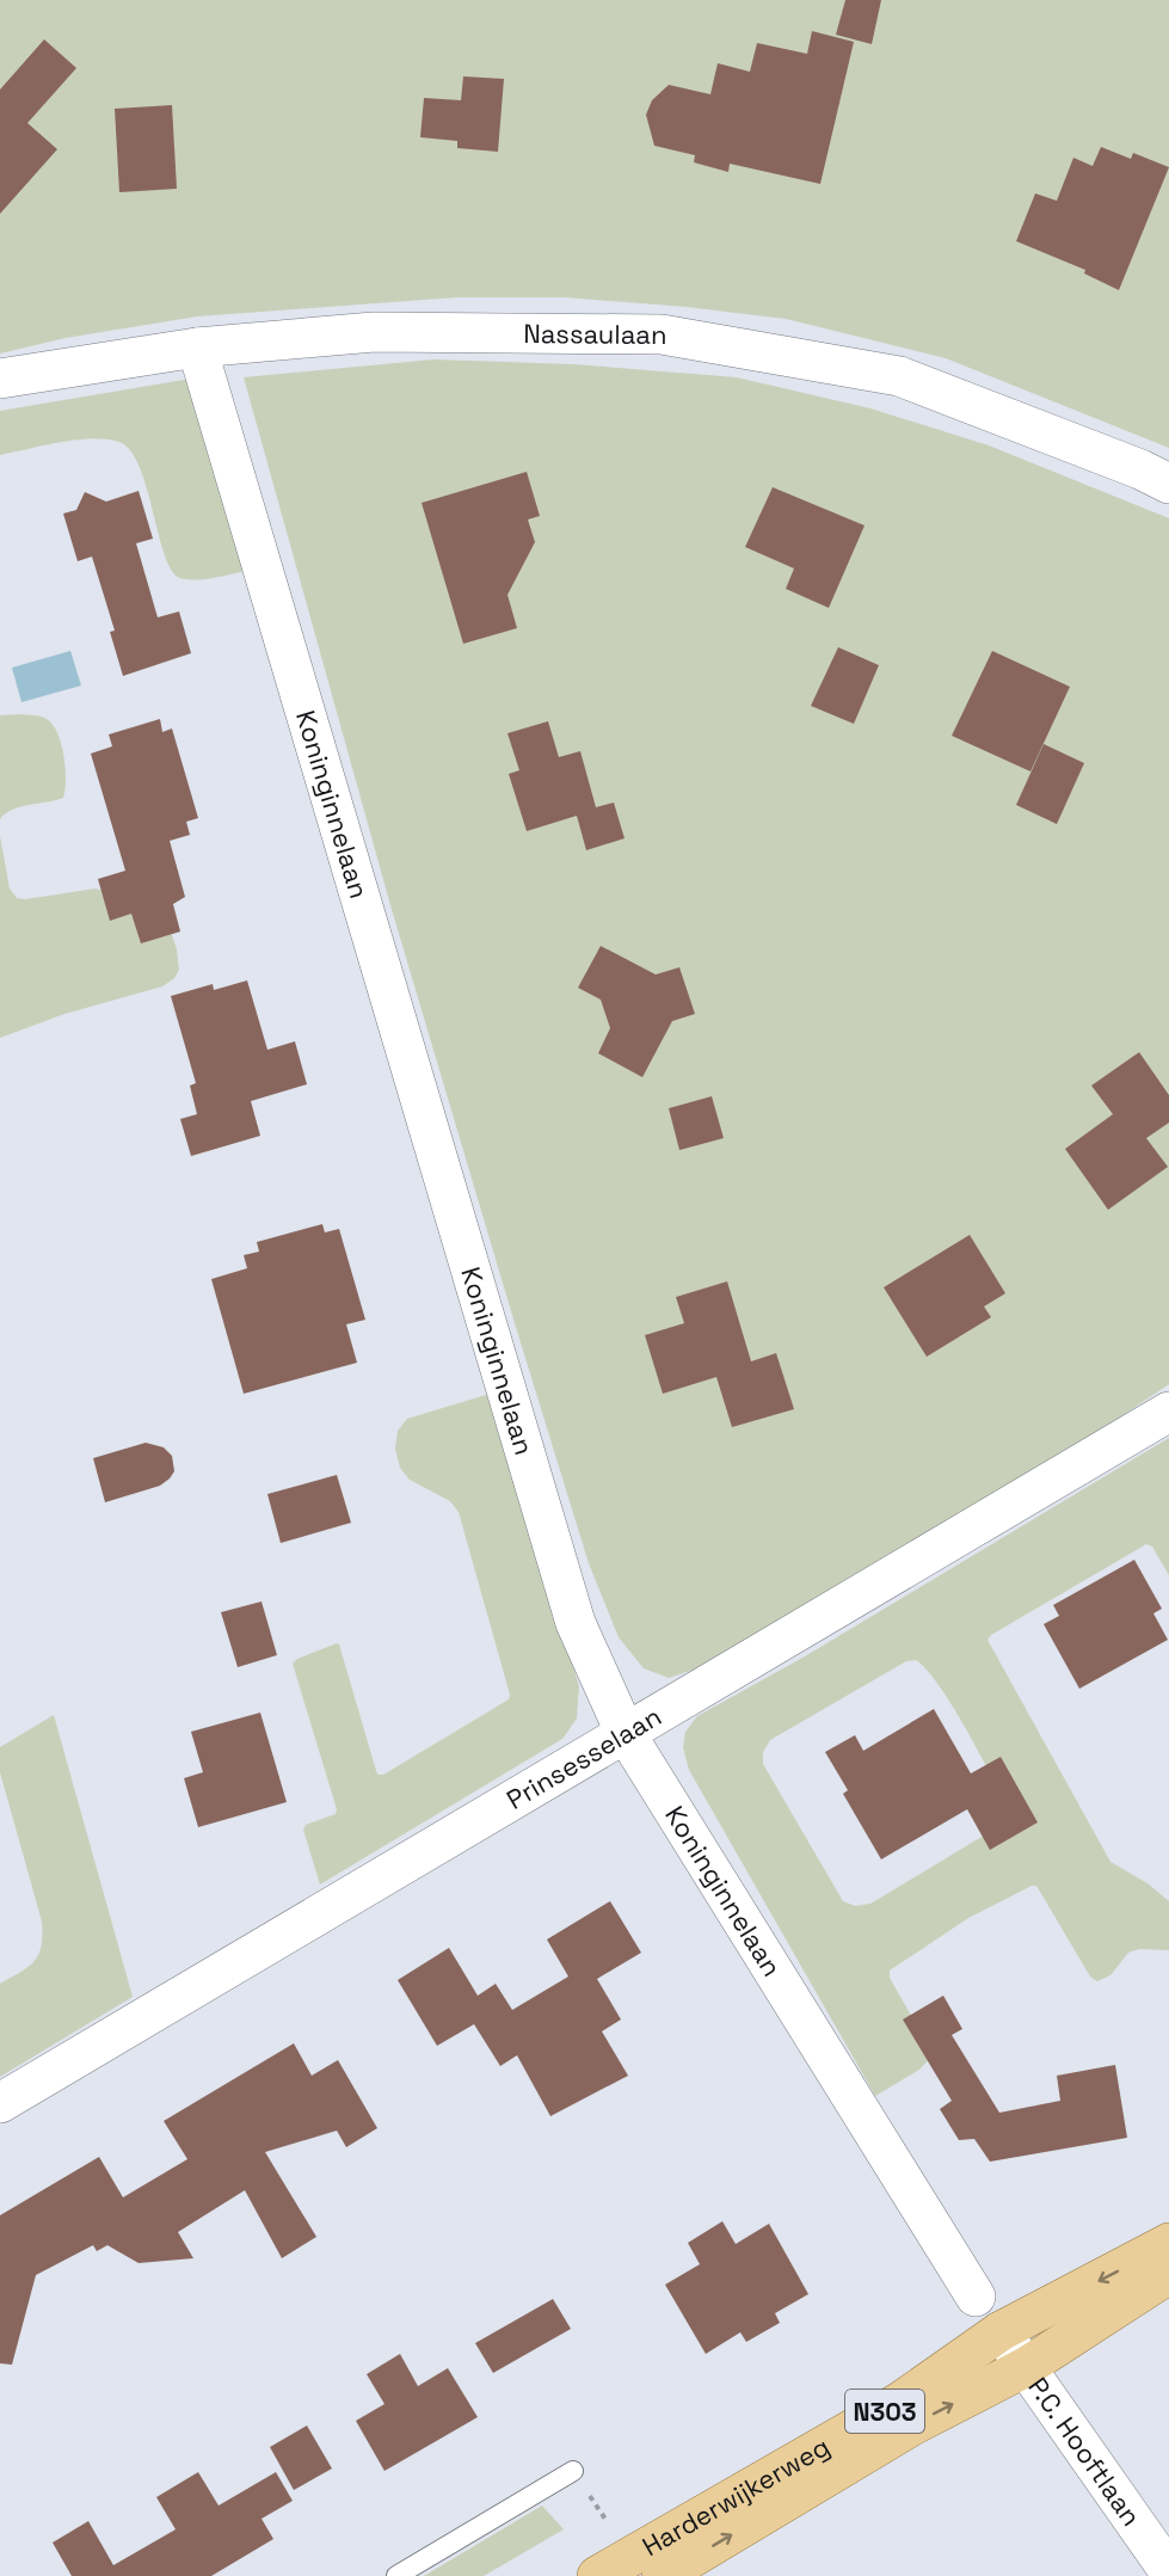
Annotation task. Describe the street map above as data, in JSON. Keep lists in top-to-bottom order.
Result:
{
  "streets": {
    "main road": ["N303", "Harderwijkerweg"],
    "street": [
      "Nassaulaan",
      "Koninginnelaan",
      "Prinsesselaan",
      "P.C. Hooftlaan"
    ]
  },
  "crossings": [
    ["Nassaulaan", "Koninginnelaan"],
    ["Koninginnelaan", "Prinsesselaan"],
    ["P.C. Hooftlaan", "Harderwijkerweg"]
  ]
}
